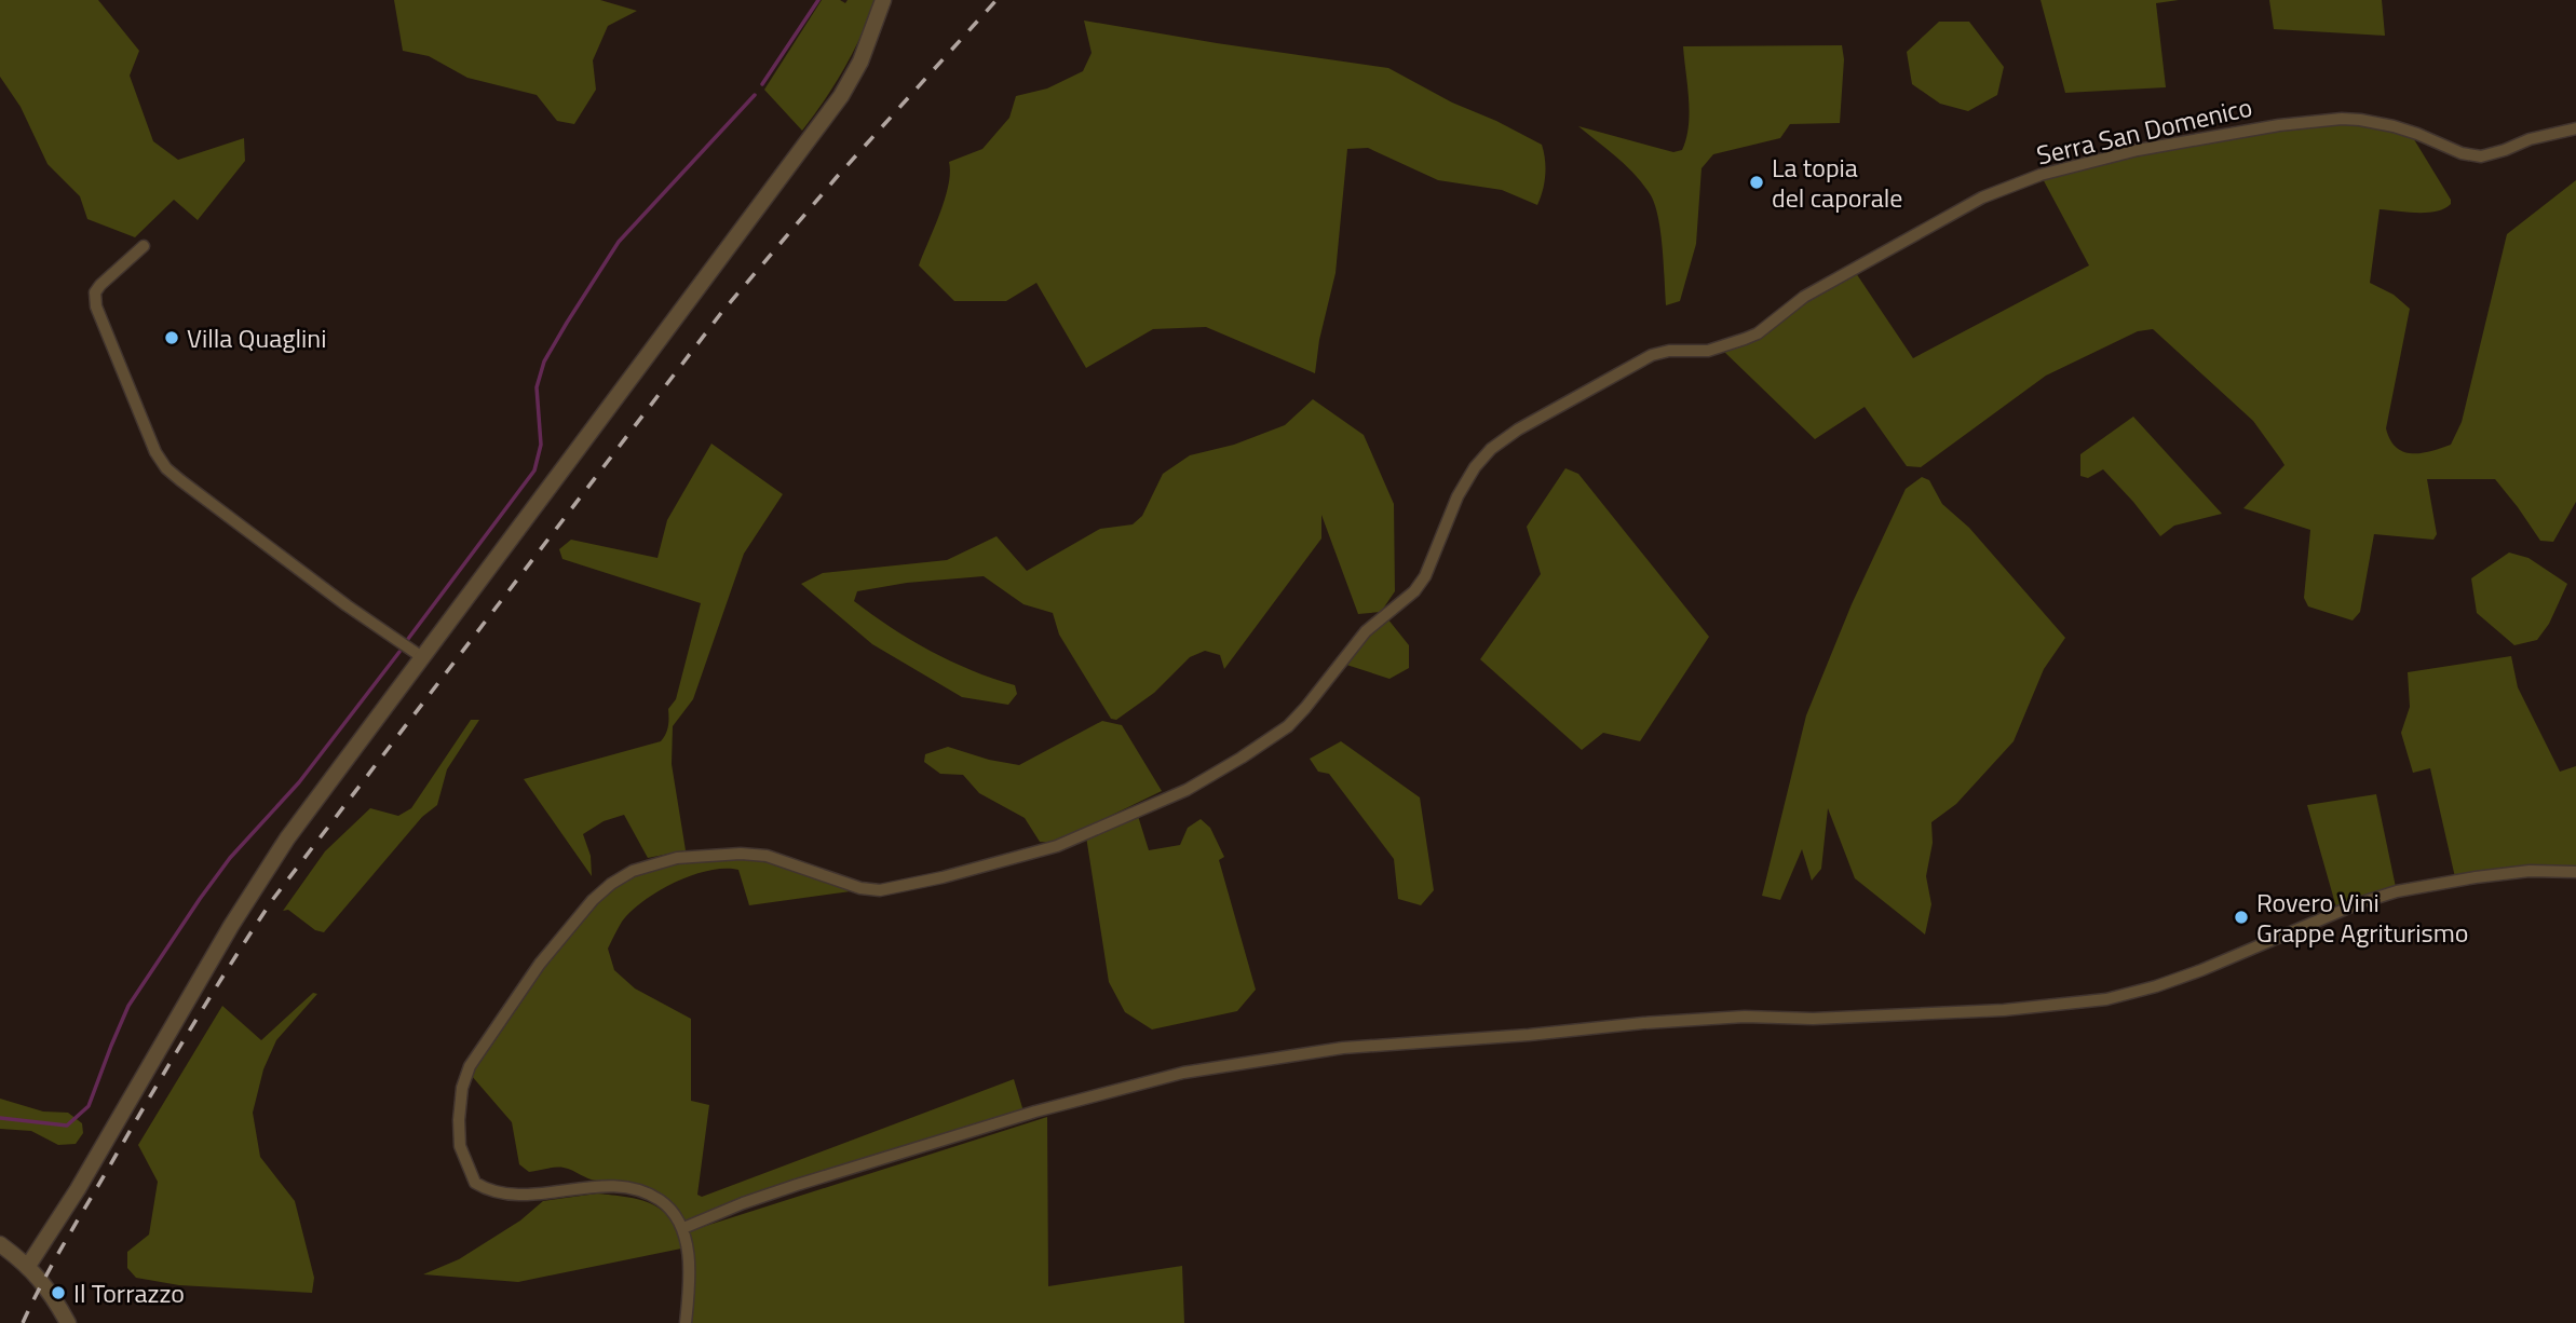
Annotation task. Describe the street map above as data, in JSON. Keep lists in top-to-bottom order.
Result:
{
  "streets": {
    "street": ["Serra San Domenico"]
  },
  "places": [
    "La topia del caporale",
    "Villa Quaglini",
    "Rovero Vini Grappe Agriturismo",
    "Il Torrazzo"
  ]
}
